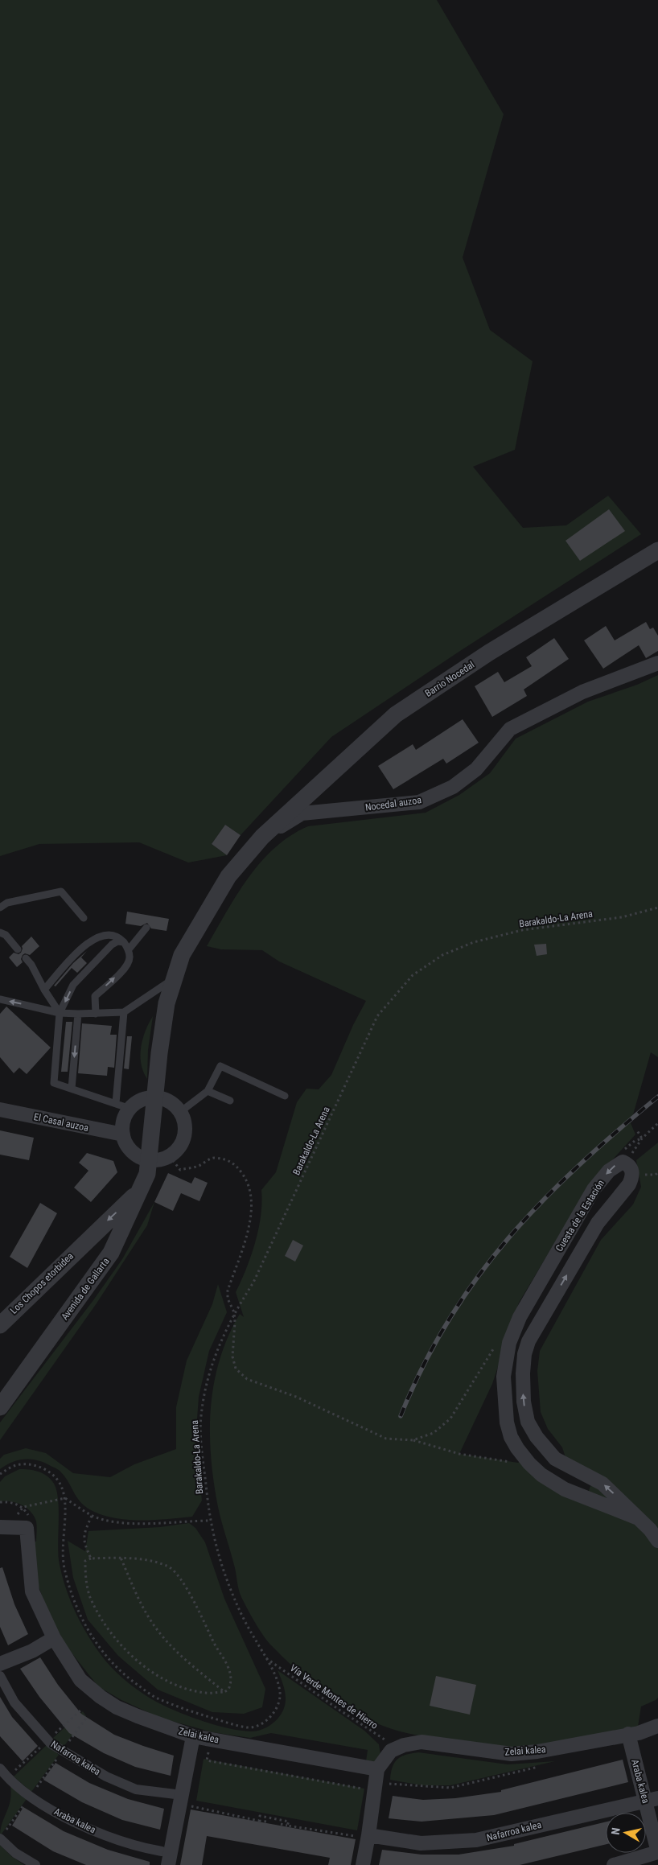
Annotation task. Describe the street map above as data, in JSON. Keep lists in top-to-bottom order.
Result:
{
  "streets": {
    "street": [
      "Barrio Nocedal",
      "Nocedal auzoa",
      "El Casal auzoa",
      "Cuesta de la Estación",
      "Los Chopos etorbidea",
      "Avenida de Gallarta",
      "Zelai kalea",
      "Nafarroa kalea",
      "Araba kalea"
    ],
    "path": ["Barakaldo-La Arena", "Vía Verde Montes de Hierro"]
  },
  "crossings": [
    ["Barrio Nocedal", "Nocedal auzoa"],
    ["Barrio Nocedal", "Avenida de Gallarta"],
    ["Barakaldo-La Arena", "Vía Verde Montes de Hierro"],
    ["Los Chopos etorbidea", "Avenida de Gallarta"],
    ["Zelai kalea", "Araba kalea"],
    ["Nafarroa kalea", "Araba kalea"]
  ],
  "one_way": ["Los Chopos etorbidea"],
  "north": "left"
}
